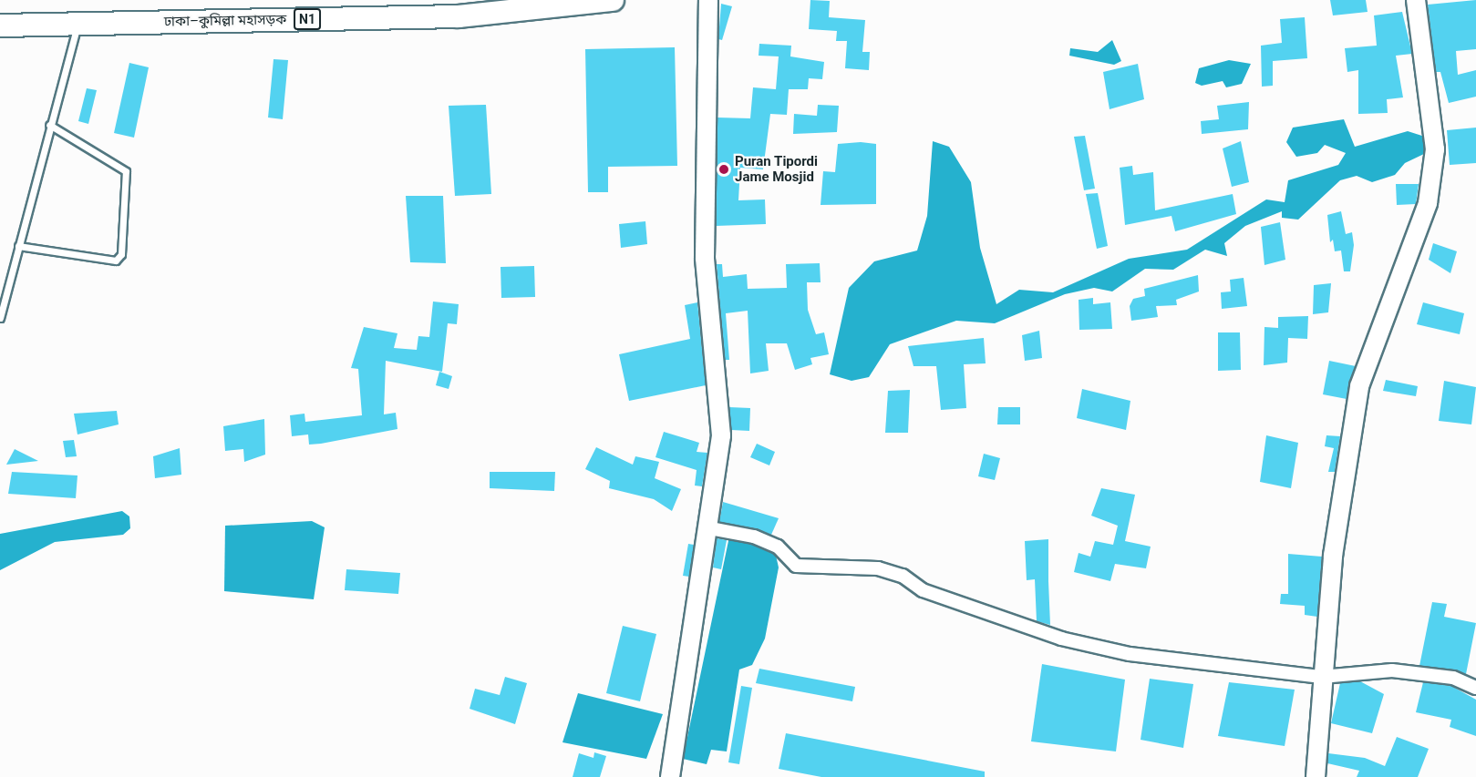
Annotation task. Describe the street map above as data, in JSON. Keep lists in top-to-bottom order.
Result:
{
  "streets": {
    "highway": ["N1", "ঢাকা–কুমিল্লা মহাসড়ক"]
  },
  "places": ["Puran Tipordi Jame Mosjid"]
}
